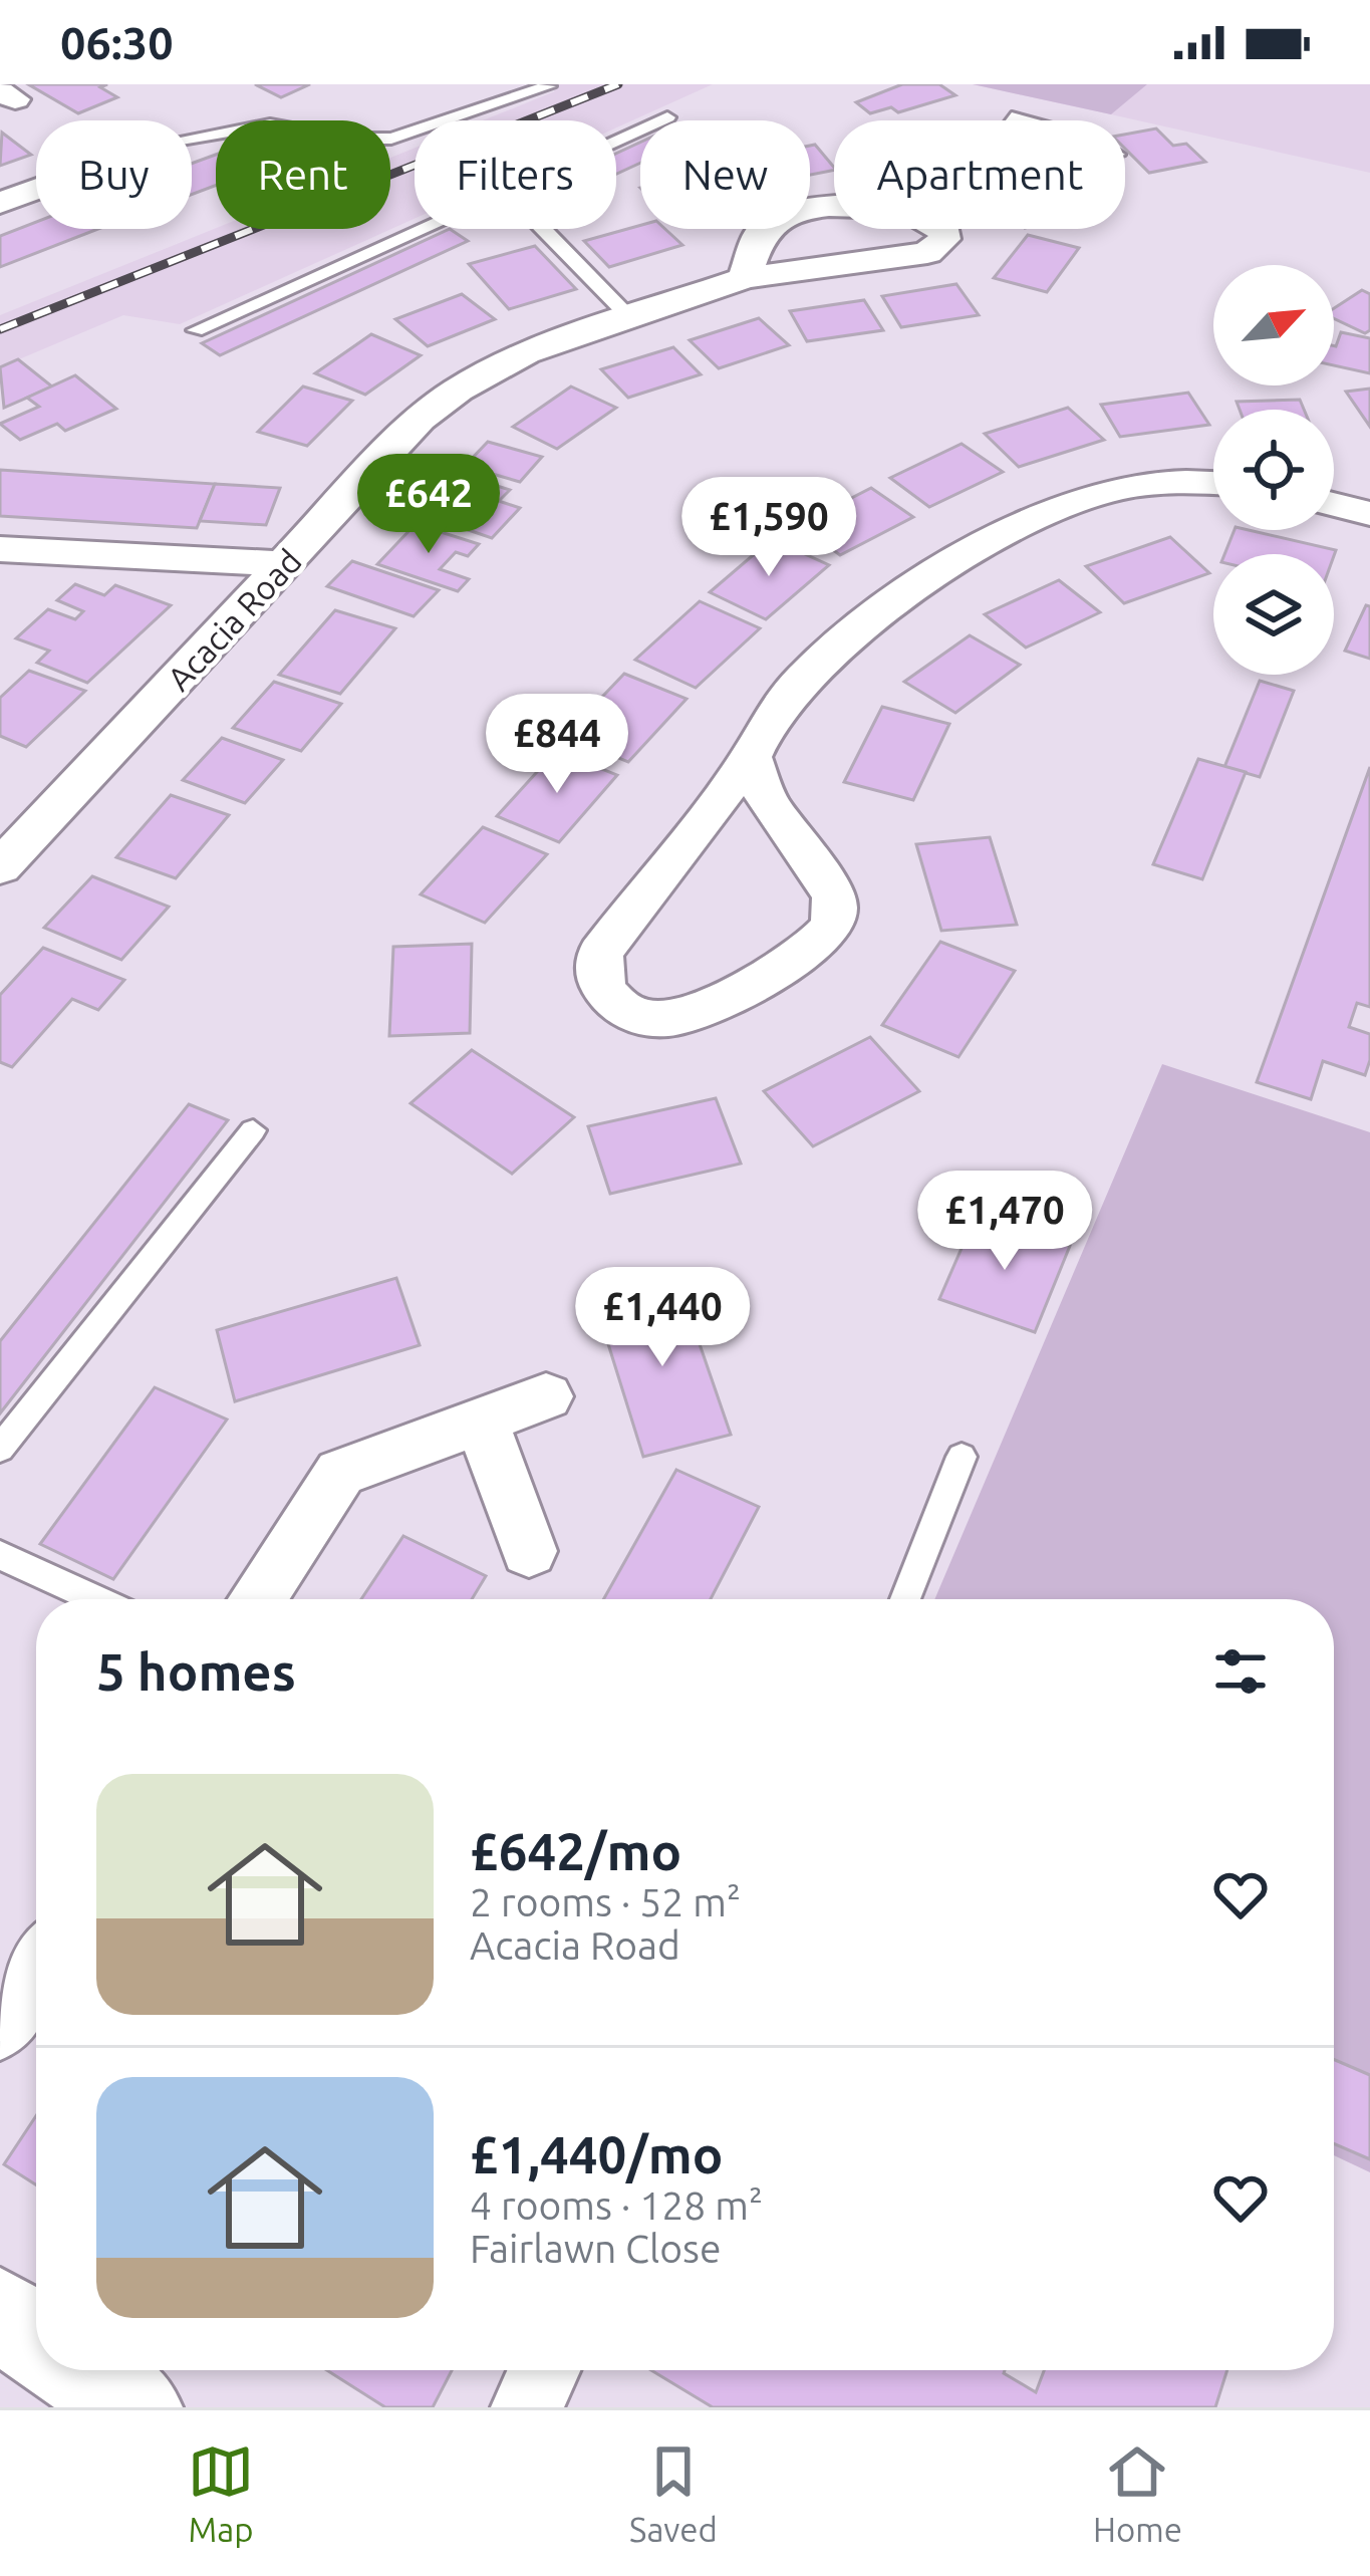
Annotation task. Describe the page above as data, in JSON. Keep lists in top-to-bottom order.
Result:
{
  "streets": {
    "street": ["Acacia Road"]
  },
  "north": "top right",
  "page": {
    "status": "06:30",
    "chip": [
      "Buy",
      "Rent",
      "Filters",
      "New",
      "Apartment"
    ],
    "price": [
      "£642",
      "£1,590",
      "£844",
      "£1,470",
      "£1,440"
    ],
    "heading": "5 homes",
    "list": [
      {
        "name": "£642/mo",
        "note": "2 rooms · 52 m² · Acacia Road"
      },
      {
        "name": "£1,440/mo",
        "note": "4 rooms · 128 m² · Fairlawn Close"
      }
    ],
    "tabs": ["Map", "Saved", "Home"]
  }
}
